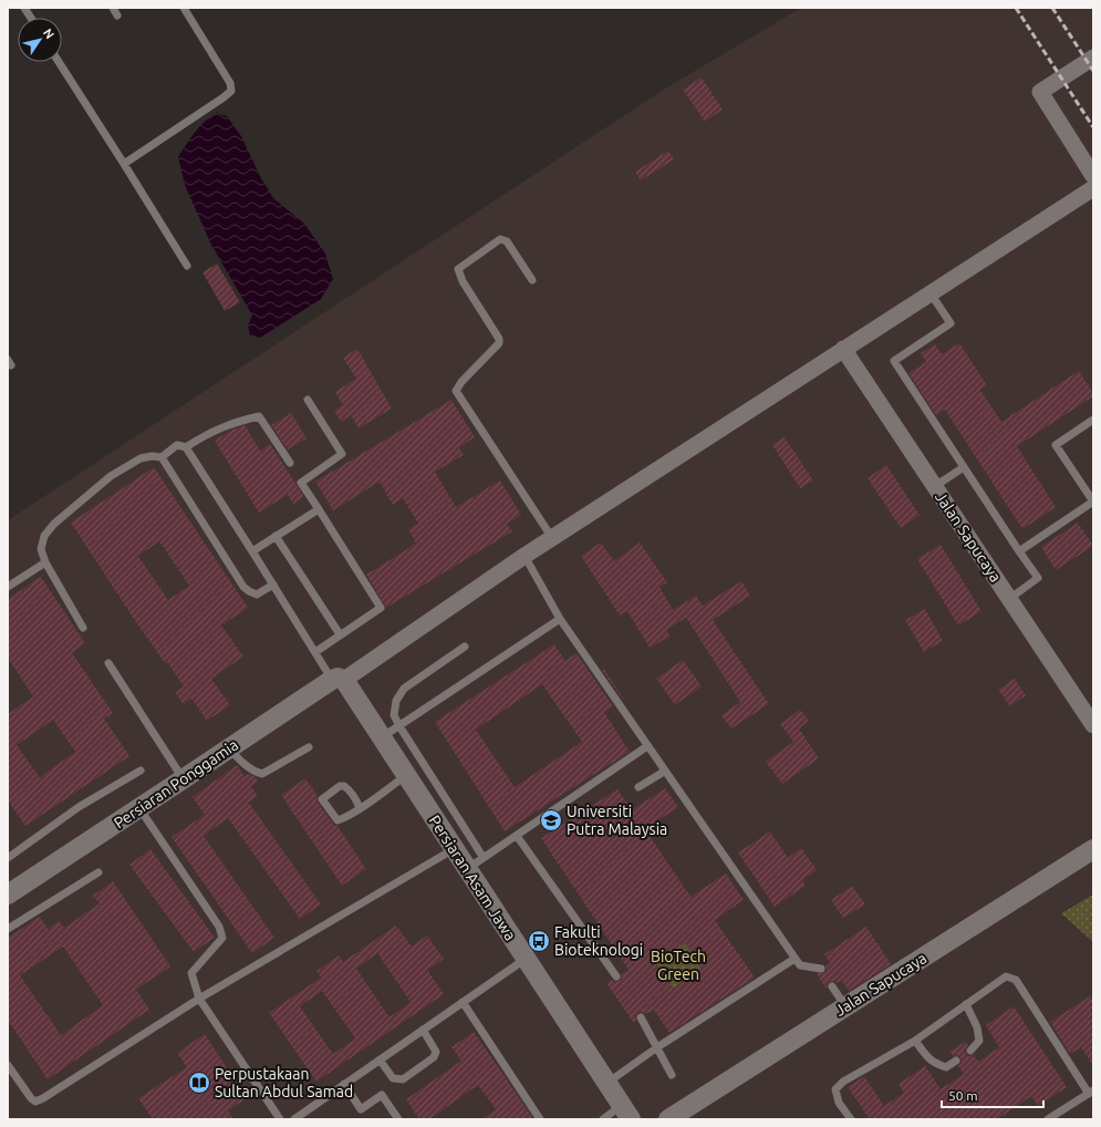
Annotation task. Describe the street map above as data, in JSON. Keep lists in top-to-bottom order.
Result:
{
  "streets": {
    "street": ["Jalan Sapucaya", "Persiaran Ponggamia", "Persiaran Asam Jawa"]
  },
  "crossings": [
    ["Persiaran Ponggamia", "Persiaran Asam Jawa"]
  ],
  "parks": ["BioTech Green"],
  "places": {
    "school or university": ["Universiti Putra Malaysia"],
    "bus stop": ["Fakulti Bioteknologi"],
    "library": ["Perpustakaan Sultan Abdul Samad"]
  },
  "scale_bar": "50 m",
  "north": "top right"
}
